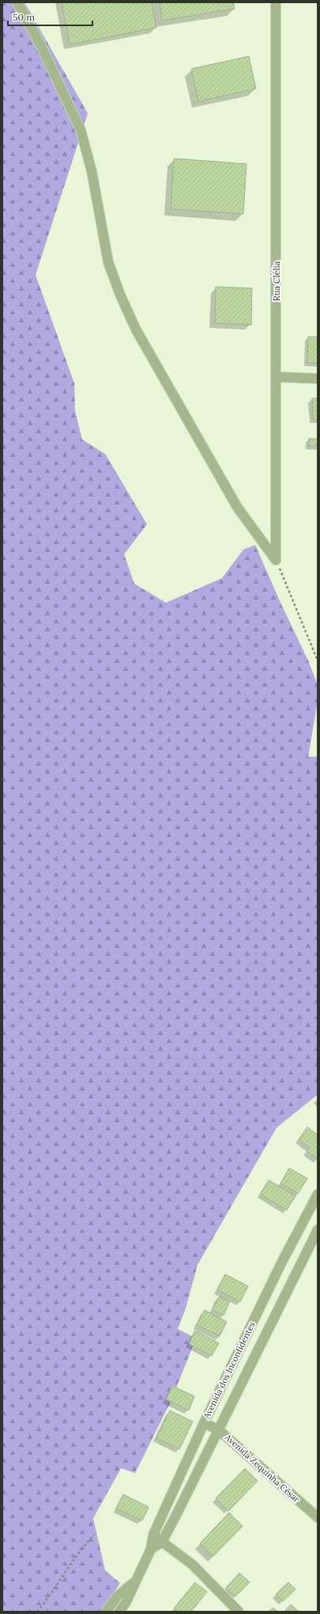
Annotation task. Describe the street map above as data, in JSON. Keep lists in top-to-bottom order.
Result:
{
  "streets": {
    "street": ["Rua Clélia", "Avenida dos Inconfidentes", "Avenida Zequinha César"]
  },
  "crossings": [
    ["Avenida dos Inconfidentes", "Avenida Zequinha César"]
  ],
  "scale_bar": "50 m"
}
